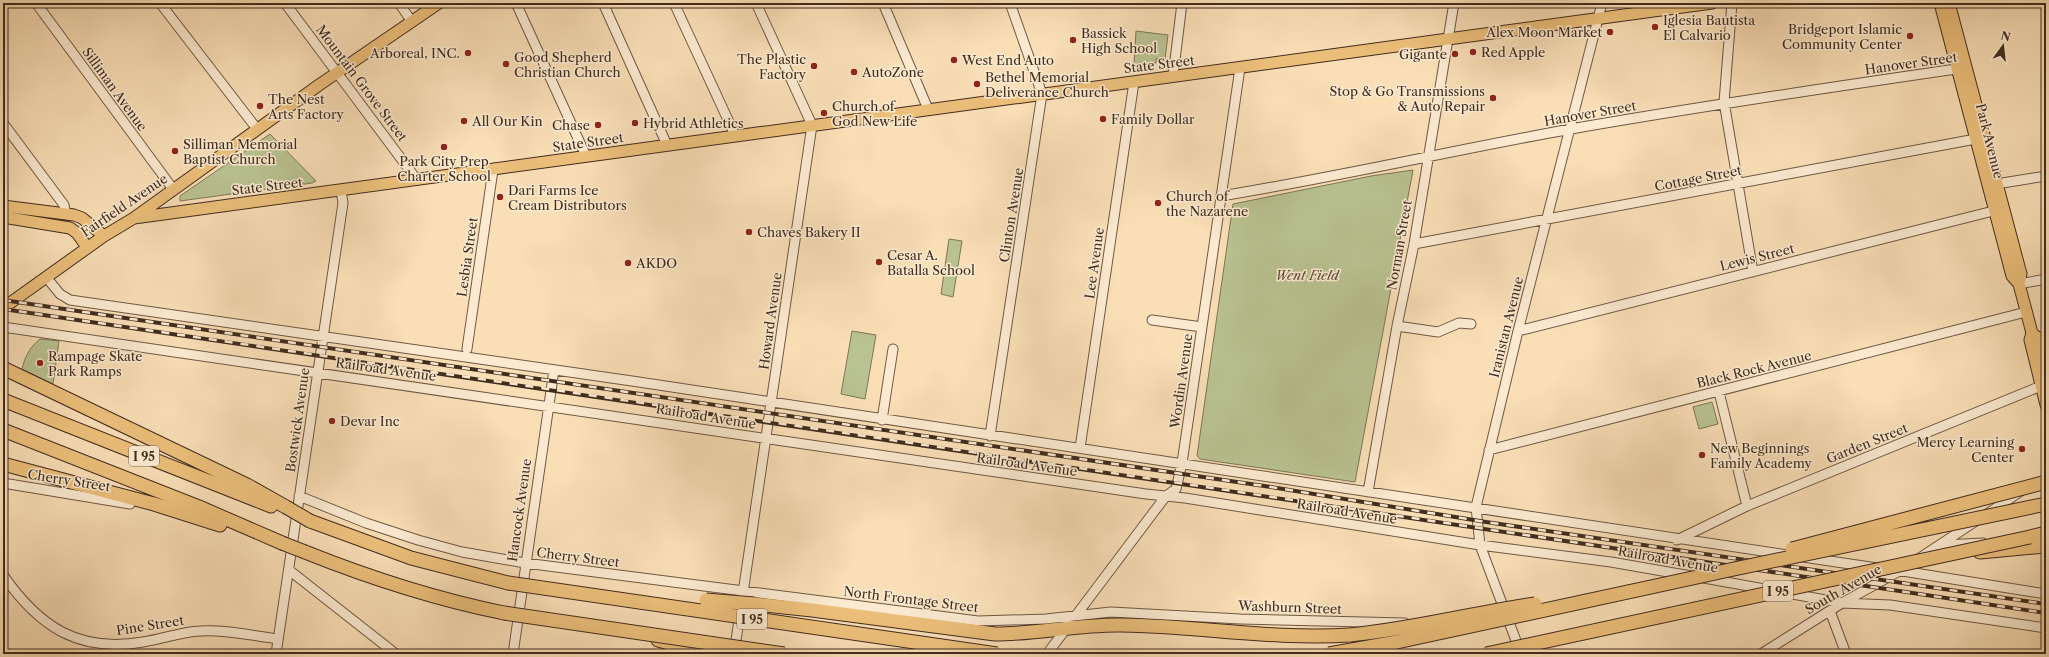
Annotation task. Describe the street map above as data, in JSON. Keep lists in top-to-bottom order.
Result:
{
  "streets": {
    "highway": ["I 95"],
    "main road": ["State Street", "Park Avenue", "Fairfield Avenue"],
    "street": [
      "Hanover Street",
      "Mountain Grove Street",
      "Silliman Avenue",
      "Cottage Street",
      "Clinton Avenue",
      "Norman Street",
      "Lesbia Street",
      "Lewis Street",
      "Lee Avenue",
      "Howard Avenue",
      "Iranistan Avenue",
      "Railroad Avenue",
      "Black Rock Avenue",
      "Wordin Avenue",
      "Bostwick Avenue",
      "Garden Street",
      "Cherry Street",
      "Hancock Avenue",
      "South Avenue",
      "North Frontage Street",
      "Washburn Street",
      "Pine Street"
    ]
  },
  "crossings": [
    ["Hanover Street", "Park Avenue"],
    ["Hanover Street", "Norman Street"],
    ["Hanover Street", "Iranistan Avenue"],
    ["Hanover Street", "Wordin Avenue"],
    ["State Street", "Mountain Grove Street"],
    ["State Street", "Fairfield Avenue"],
    ["State Street", "Clinton Avenue"],
    ["State Street", "Norman Street"],
    ["State Street", "Lesbia Street"],
    ["State Street", "Lee Avenue"],
    ["State Street", "Howard Avenue"],
    ["State Street", "Iranistan Avenue"],
    ["State Street", "Wordin Avenue"],
    ["State Street", "Bostwick Avenue"],
    ["Mountain Grove Street", "Fairfield Avenue"],
    ["Silliman Avenue", "Fairfield Avenue"],
    ["Park Avenue", "Cottage Street"],
    ["Park Avenue", "Lewis Street"],
    ["Park Avenue", "Black Rock Avenue"],
    ["Park Avenue", "Garden Street"],
    ["Cottage Street", "Norman Street"],
    ["Cottage Street", "Iranistan Avenue"],
    ["Fairfield Avenue", "Railroad Avenue"],
    ["Clinton Avenue", "Railroad Avenue"],
    ["Norman Street", "Railroad Avenue"],
    ["Lewis Street", "Iranistan Avenue"],
    ["Lee Avenue", "Railroad Avenue"],
    ["Howard Avenue", "Railroad Avenue"],
    ["Howard Avenue", "Cherry Street"],
    ["Howard Avenue", "North Frontage Street"],
    ["Iranistan Avenue", "Railroad Avenue"],
    ["Iranistan Avenue", "Black Rock Avenue"],
    ["Iranistan Avenue", "Washburn Street"],
    ["Railroad Avenue", "Wordin Avenue"],
    ["Railroad Avenue", "Bostwick Avenue"],
    ["Railroad Avenue", "Garden Street"],
    ["Railroad Avenue", "Hancock Avenue"],
    ["Railroad Avenue", "South Avenue"],
    ["Wordin Avenue", "North Frontage Street"],
    ["Wordin Avenue", "Washburn Street"],
    ["Bostwick Avenue", "Cherry Street"],
    ["Bostwick Avenue", "Pine Street"],
    ["Cherry Street", "Hancock Avenue"],
    ["Cherry Street", "North Frontage Street"],
    ["North Frontage Street", "Washburn Street"]
  ],
  "parks": ["Went Field"],
  "places": [
    "Iglesia Bautista El Calvario",
    "Alex Moon Market",
    "Bridgeport Islamic Community Center",
    "Bassick High School",
    "Red Apple",
    "Arboreal, INC.",
    "Gigante",
    "West End Auto",
    "Good Shepherd Christian Church",
    "The Plastic Factory",
    "AutoZone",
    "Bethel Memorial Deliverance Church",
    "Stop & Go Transmissions & Auto Repair",
    "The Nest Arts Factory",
    "Church of God New Life",
    "Family Dollar",
    "All Our Kin",
    "Hybrid Athletics",
    "Chase",
    "Park City Prep Charter School",
    "Silliman Memorial Baptist Church",
    "Dari Farms Ice Cream Distributors",
    "Church of the Nazarene",
    "Chaves Bakery II",
    "Cesar A. Batalla School",
    "AKDO",
    "Rampage Skate Park Ramps",
    "Devar Inc",
    "Mercy Learning Center",
    "New Beginnings Family Academy"
  ],
  "north": "top"
}
